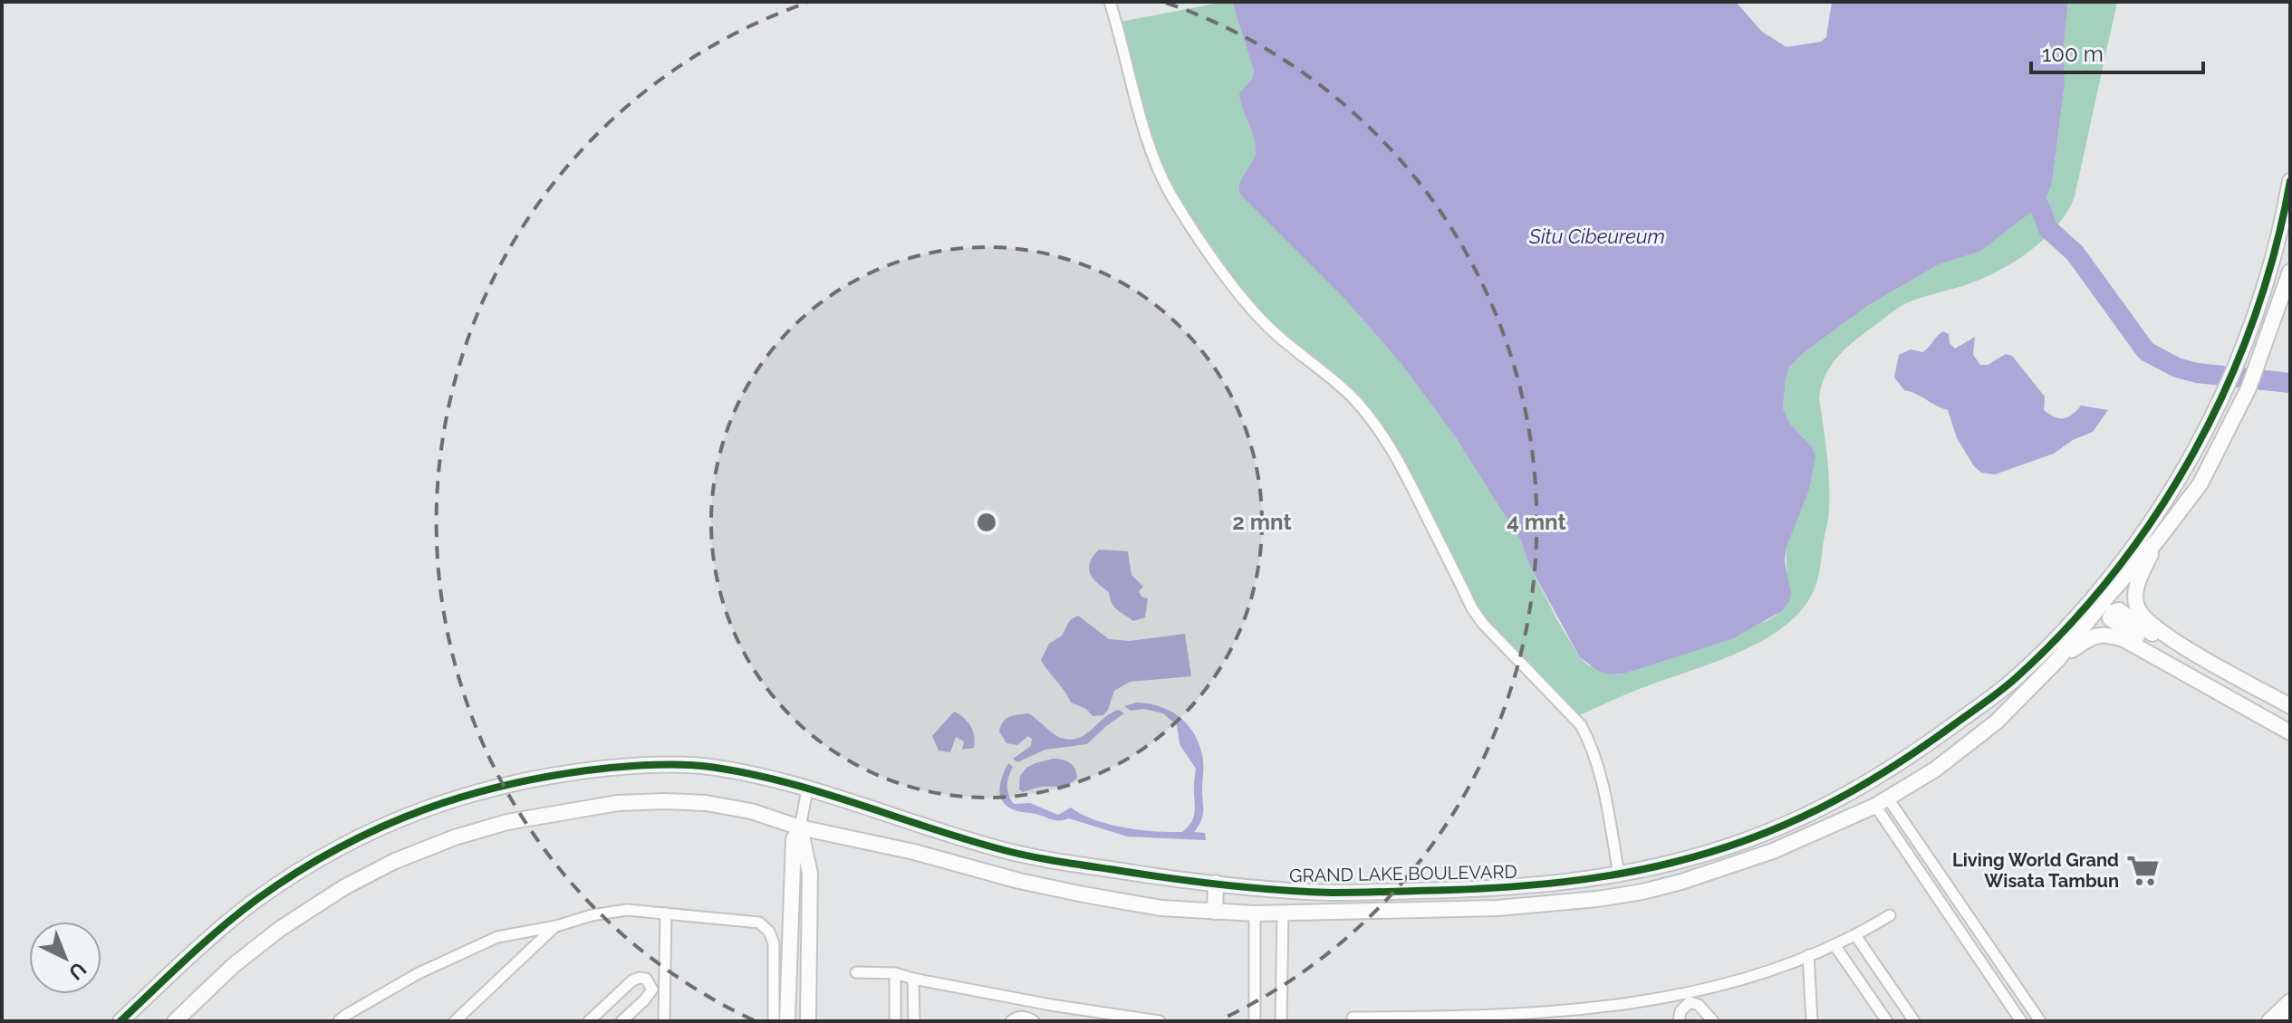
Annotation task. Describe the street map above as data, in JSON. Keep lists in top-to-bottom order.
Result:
{
  "streets": {
    "street": ["GRAND LAKE BOULEVARD"]
  },
  "water": ["Situ Cibeureum"],
  "places": {
    "supermarket": ["Living World Grand Wisata Tambun"]
  },
  "scale_bar": "100 m",
  "north": "bottom right",
  "rings": ["2 mnt", "4 mnt"]
}
